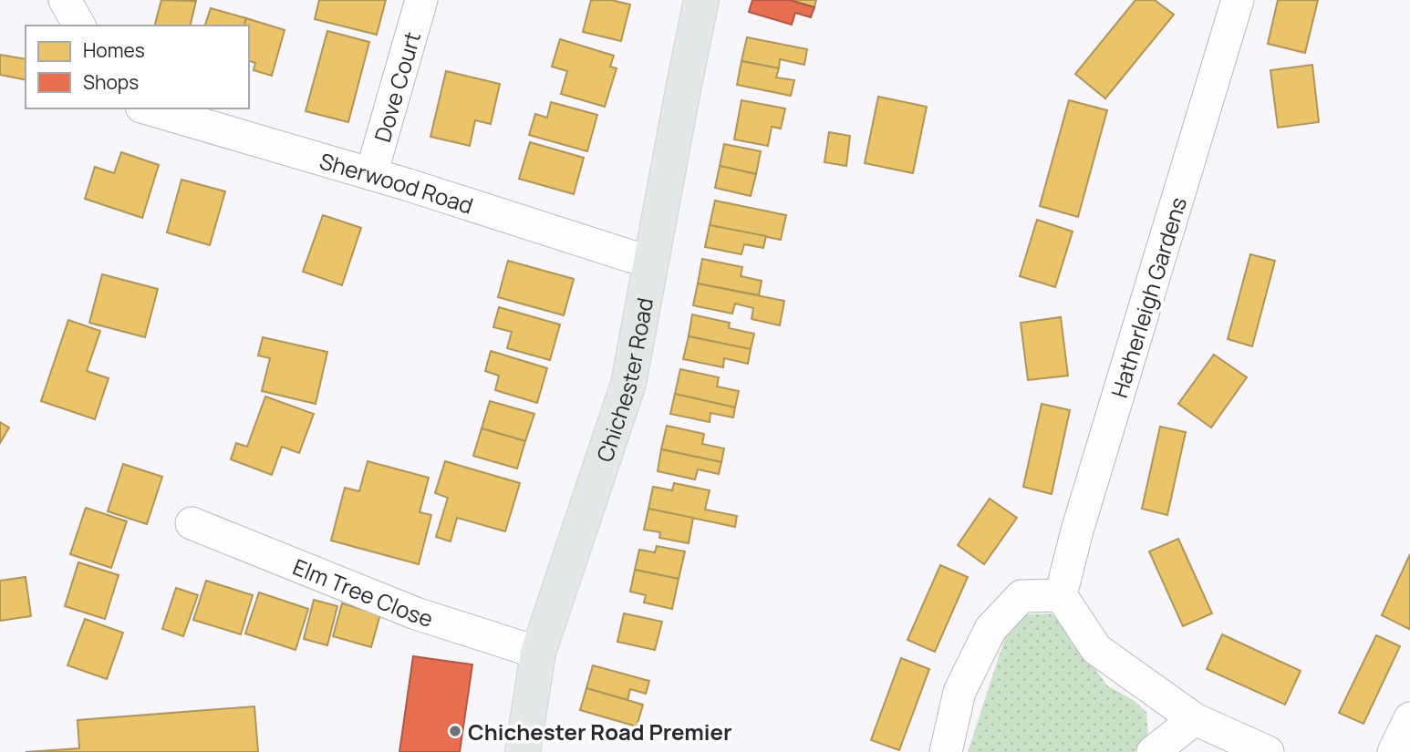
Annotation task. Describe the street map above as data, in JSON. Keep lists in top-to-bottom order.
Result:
{
  "streets": {
    "main road": ["Chichester Road"],
    "street": [
      "Dove Court",
      "Sherwood Road",
      "Hatherleigh Gardens",
      "Elm Tree Close"
    ]
  },
  "crossings": [
    ["Dove Court", "Sherwood Road"],
    ["Sherwood Road", "Chichester Road"],
    ["Chichester Road", "Elm Tree Close"]
  ],
  "places": ["Chichester Road Premier"],
  "legend": ["Homes", "Shops"]
}
